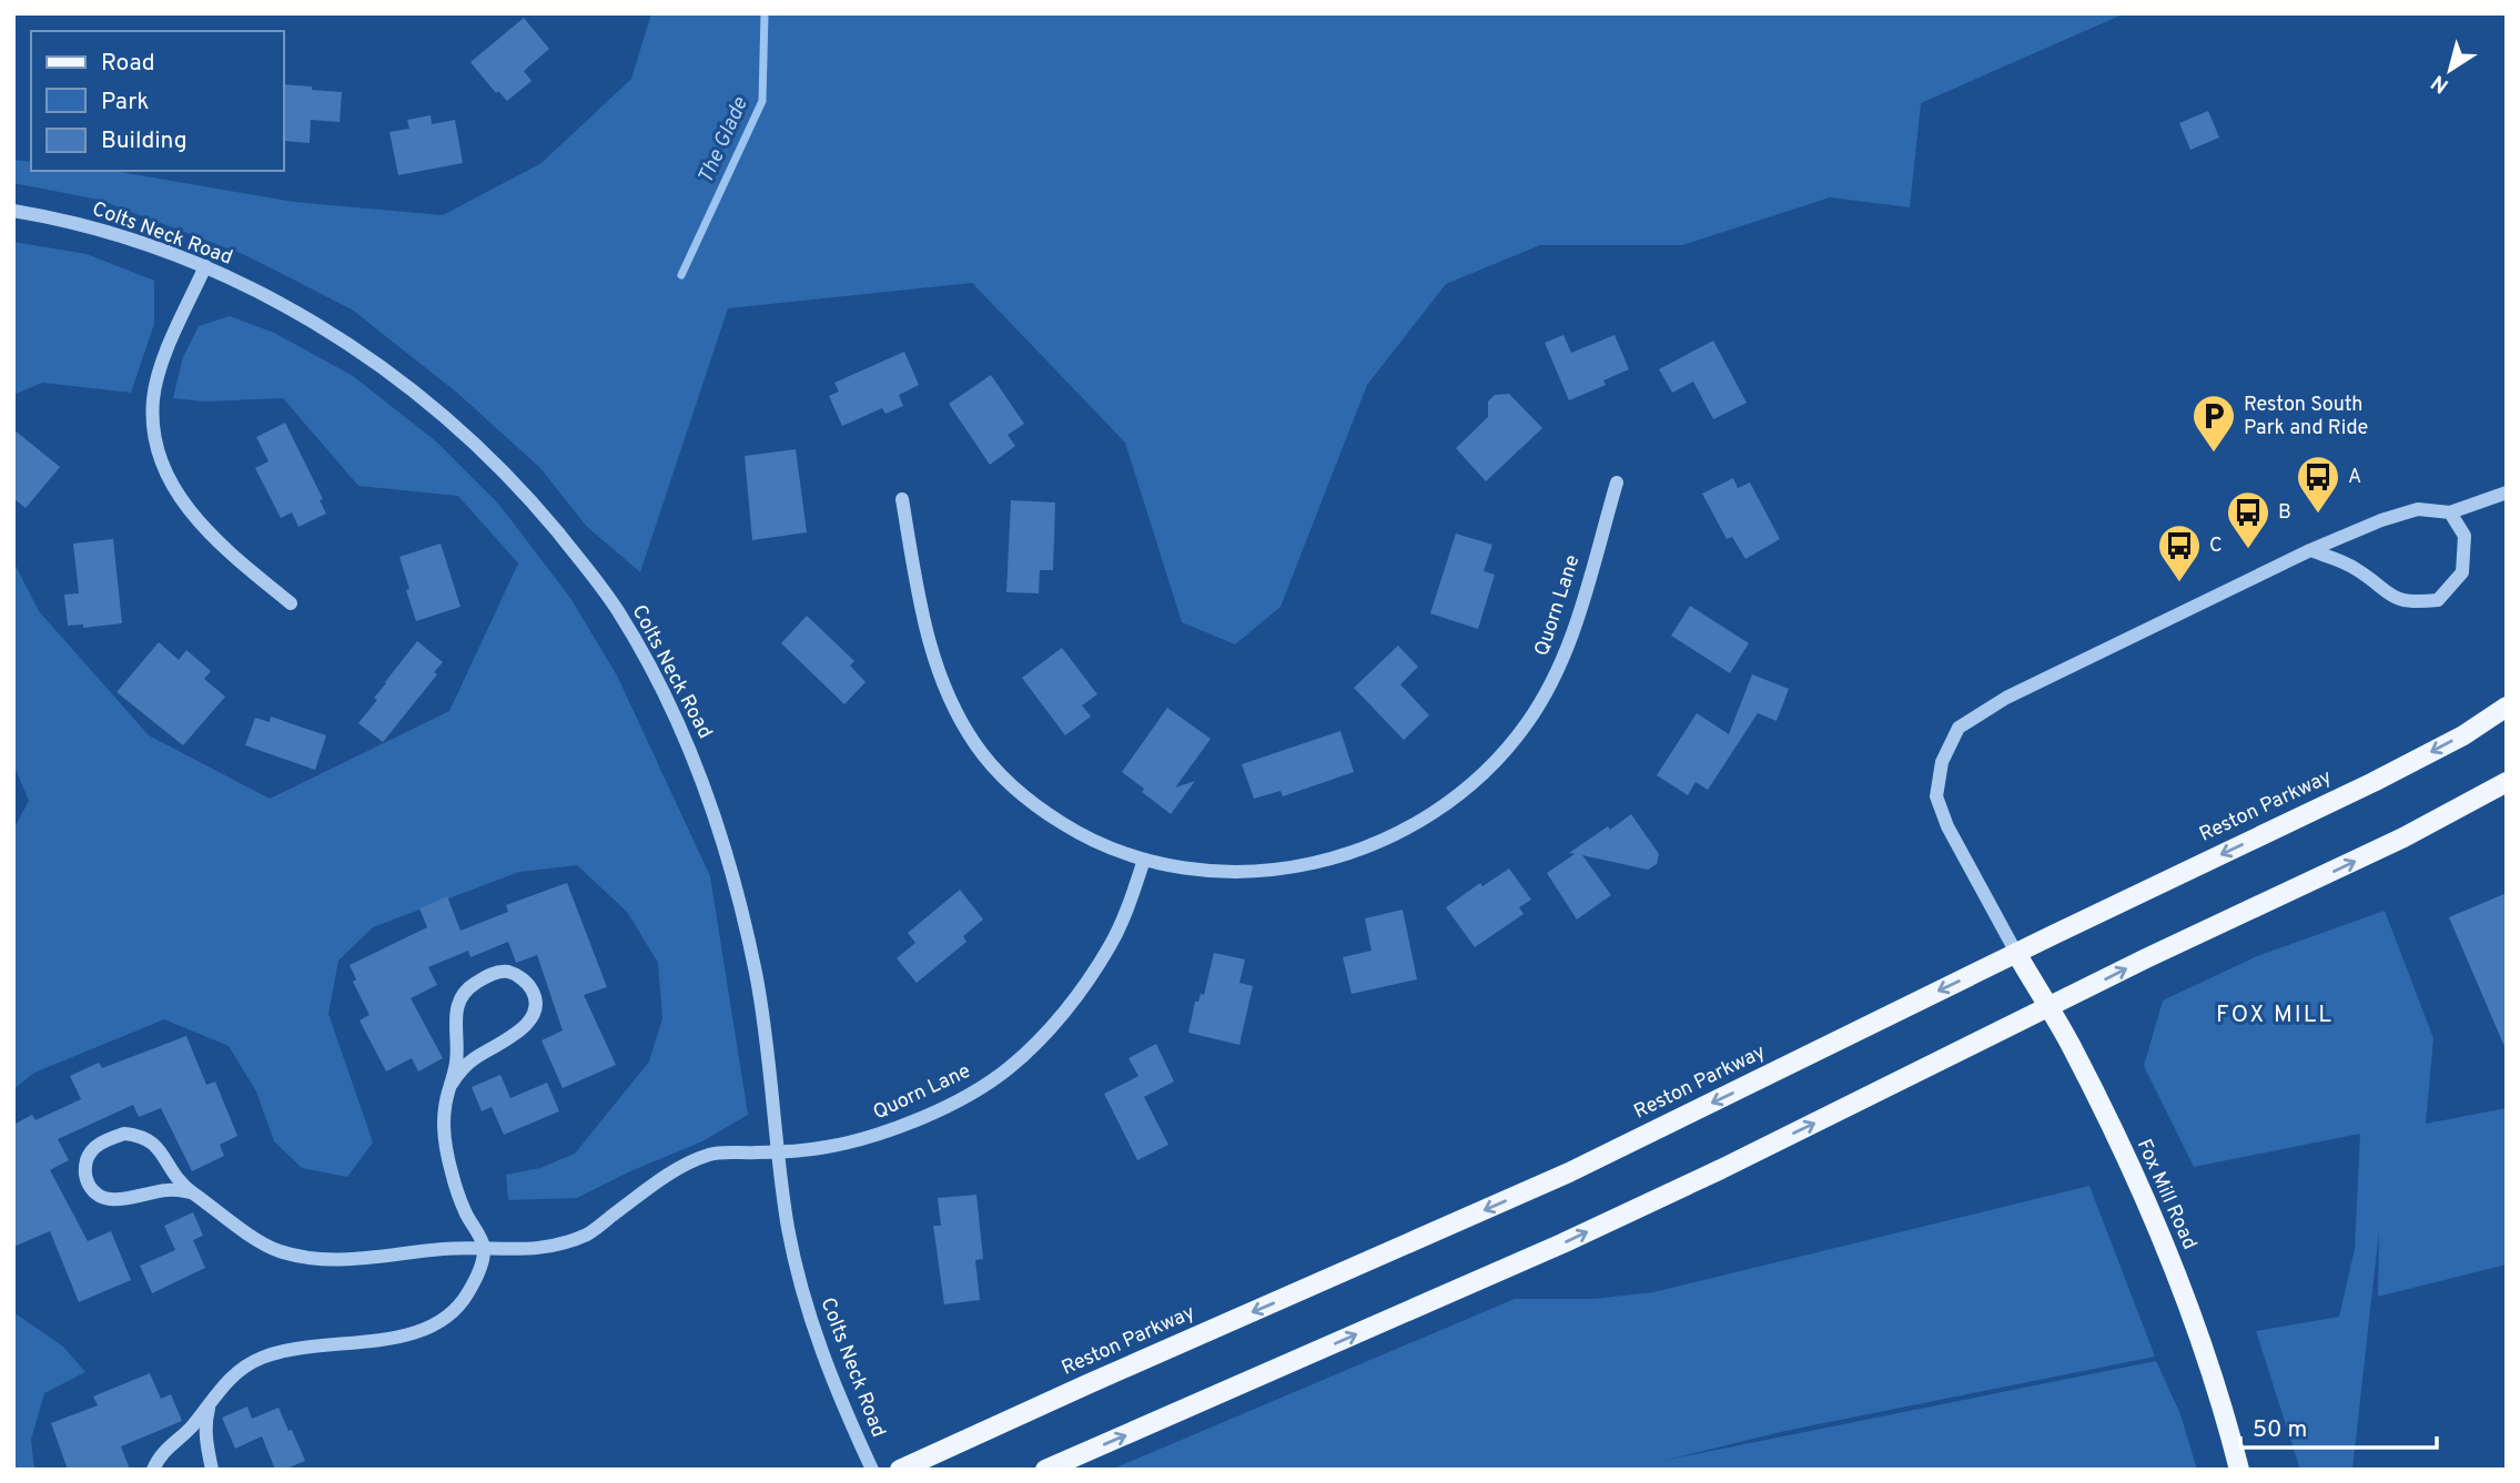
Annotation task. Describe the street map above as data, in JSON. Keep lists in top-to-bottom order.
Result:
{
  "streets": {
    "main road": ["Reston Parkway", "Fox Mill Road"],
    "street": ["Colts Neck Road", "Quorn Lane"]
  },
  "crossings": [
    ["Colts Neck Road", "Quorn Lane"],
    ["Reston Parkway", "Fox Mill Road"]
  ],
  "districts": ["FOX MILL"],
  "water": ["The Glade"],
  "places": {
    "parking": ["Reston South Park and Ride"],
    "bus stop": ["A", "B", "C"]
  },
  "legend": ["Road", "Park", "Building"],
  "scale_bar": "50 m",
  "north": "bottom left"
}
